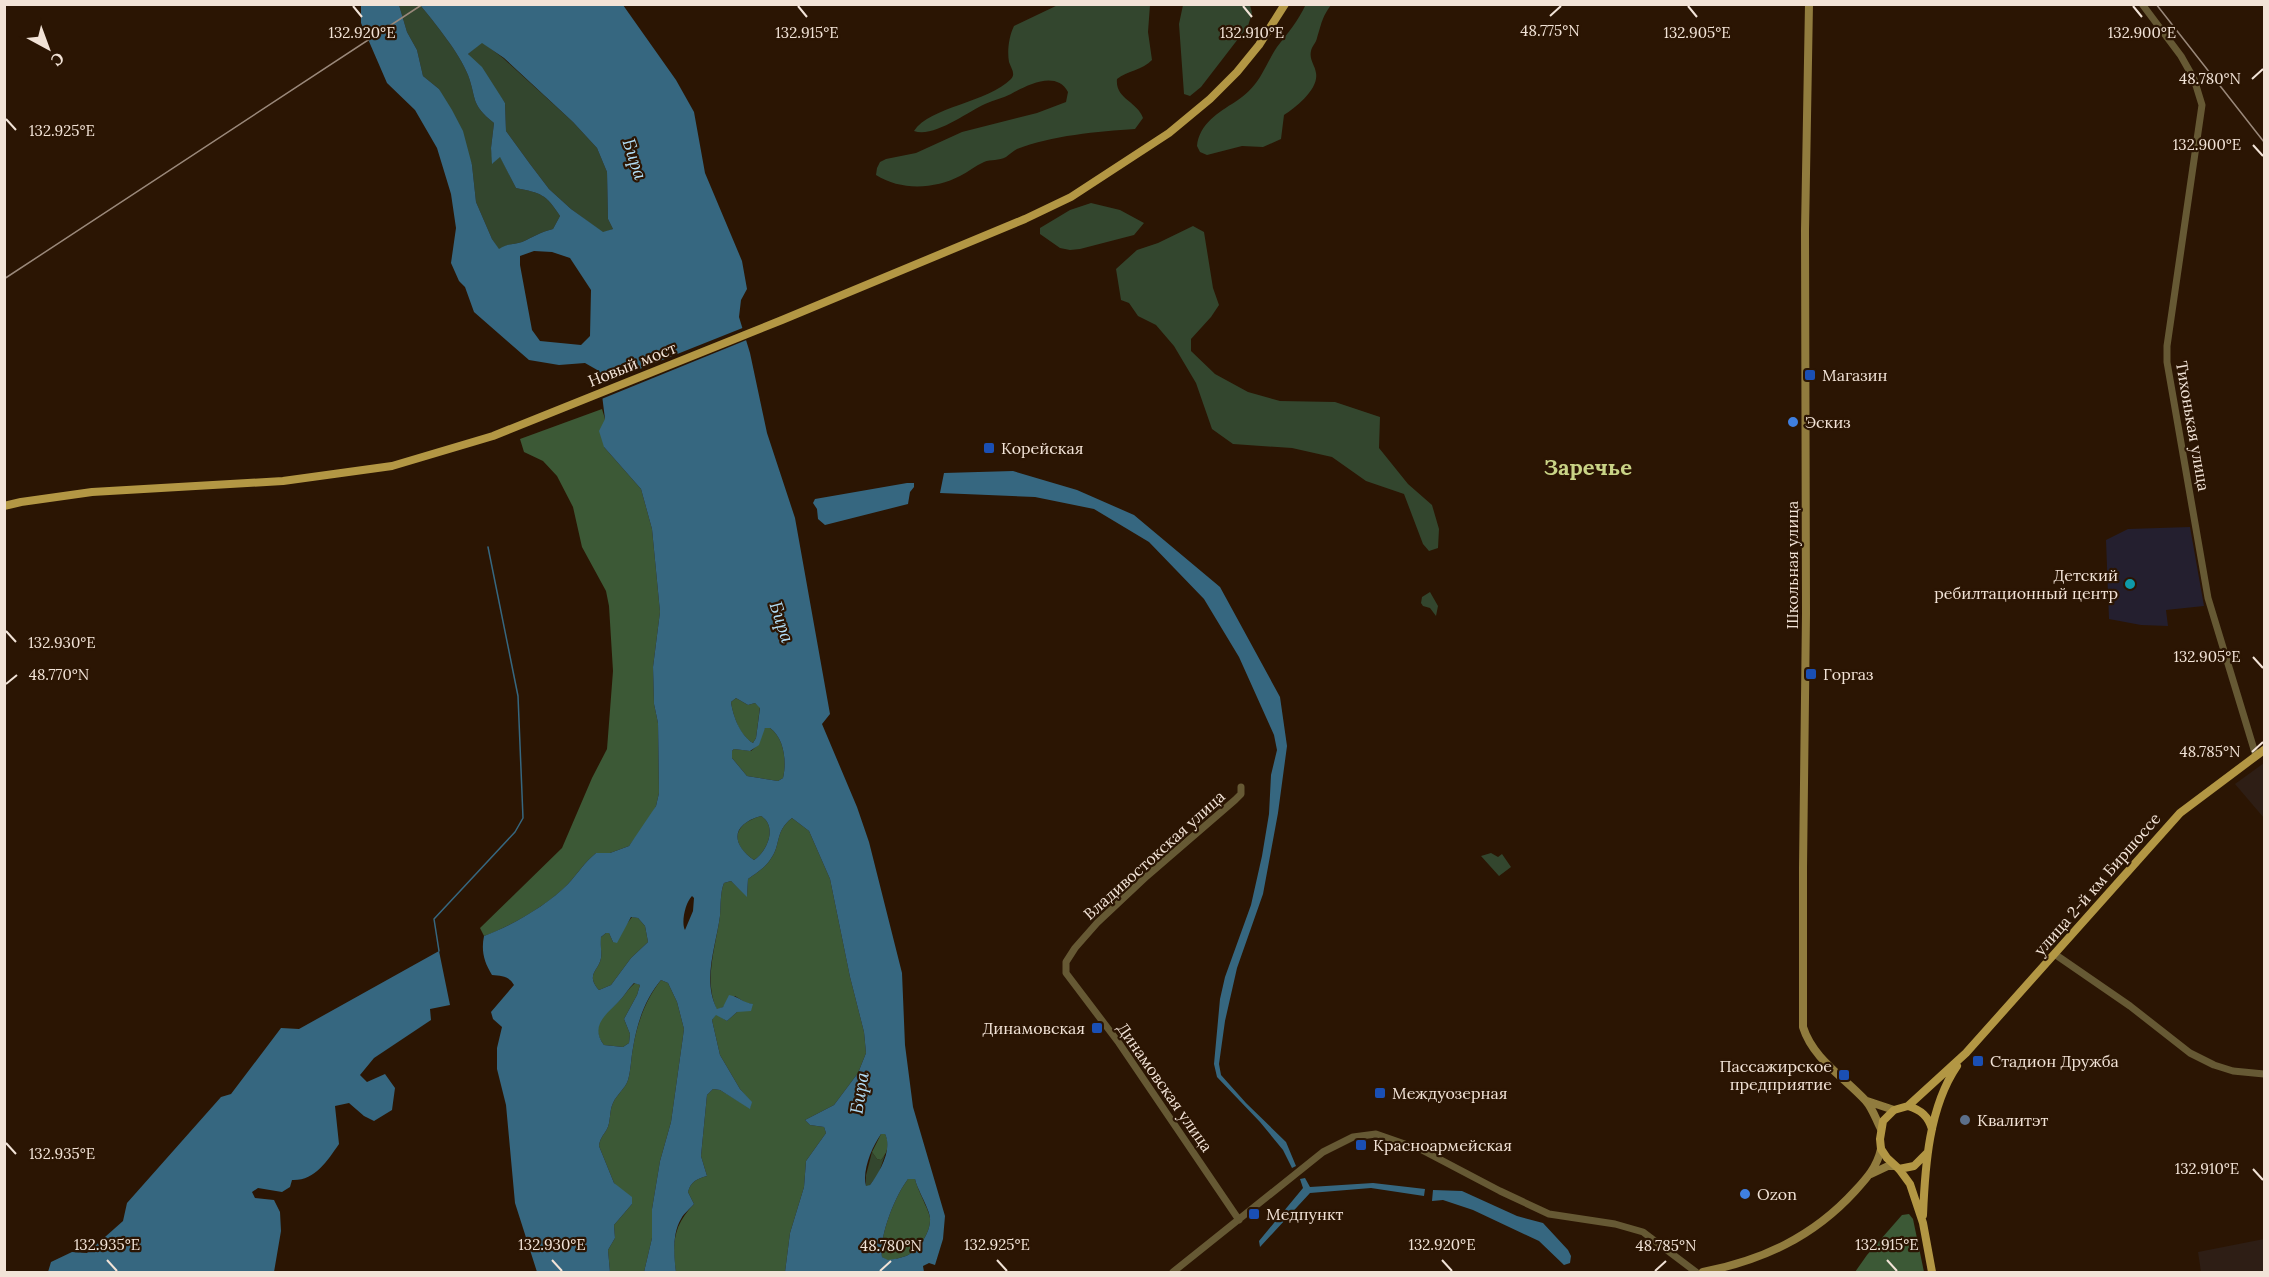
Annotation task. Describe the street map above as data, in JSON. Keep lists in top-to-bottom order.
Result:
{
  "streets": {
    "main road": ["Новый мост", "Школьная улица", "улица 2-й км Биршоссе"],
    "street": ["Тихонькая улица", "Владивостокская улица", "Динамовская улица"]
  },
  "crossings": [
    ["Тихонькая улица", "улица 2-й км Биршоссе"],
    ["Владивостокская улица", "Динамовская улица"]
  ],
  "districts": ["Заречье"],
  "water": ["Бира"],
  "places": {
    "transit": [
      "Магазин",
      "Корейская",
      "Горгаз",
      "Динамовская",
      "Стадион Дружба",
      "Пассажирское предприятие",
      "Междуозерная",
      "Красноармейская",
      "Медпункт"
    ],
    "other": [
      "Эскиз",
      "Детский ребилтационный центр",
      "Квалитэт",
      "Ozon"
    ]
  },
  "north": "bottom right",
  "coordinates": [
    "48.775°N",
    "132.920°E",
    "132.915°E",
    "132.910°E",
    "132.905°E",
    "132.900°E",
    "48.780°N",
    "132.925°E",
    "132.930°E",
    "48.770°N",
    "48.785°N",
    "132.935°E"
  ]
}
